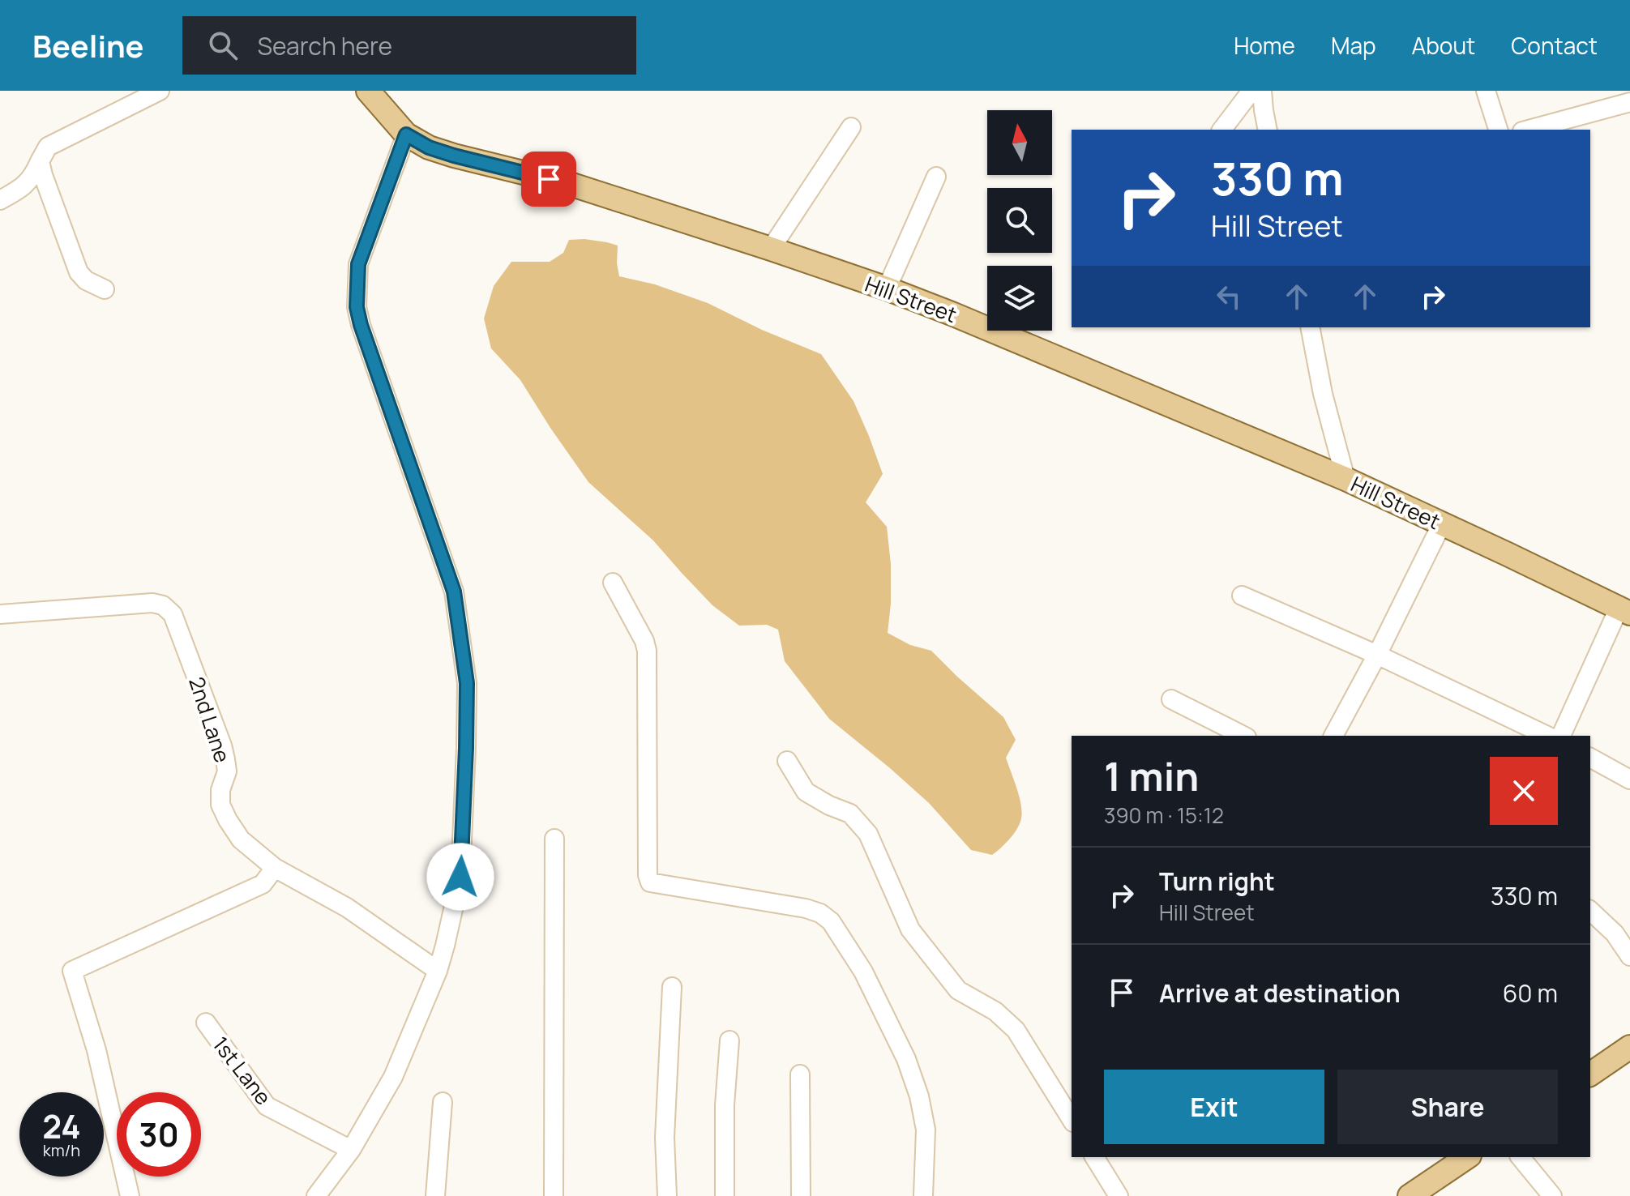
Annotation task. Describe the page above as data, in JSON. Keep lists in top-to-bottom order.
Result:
{
  "streets": {
    "main road": ["Hill Street"],
    "street": ["2nd Lane", "1st Lane"]
  },
  "north": "top",
  "page": {
    "header": "Beeline",
    "search": "Search here",
    "nav": [
      "Home",
      "Map",
      "About",
      "Contact"
    ],
    "turn": ["330 m", "Hill Street"],
    "heading": ["1 min", "390 m · 15:12"],
    "list": [
      {
        "name": "Turn right",
        "note": "Hill Street",
        "value": "330 m"
      },
      {
        "name": "Arrive at destination",
        "value": "60 m"
      }
    ],
    "buttons": ["Exit", "Share"],
    "speed": "24 km/h",
    "limit": "30"
  }
}
